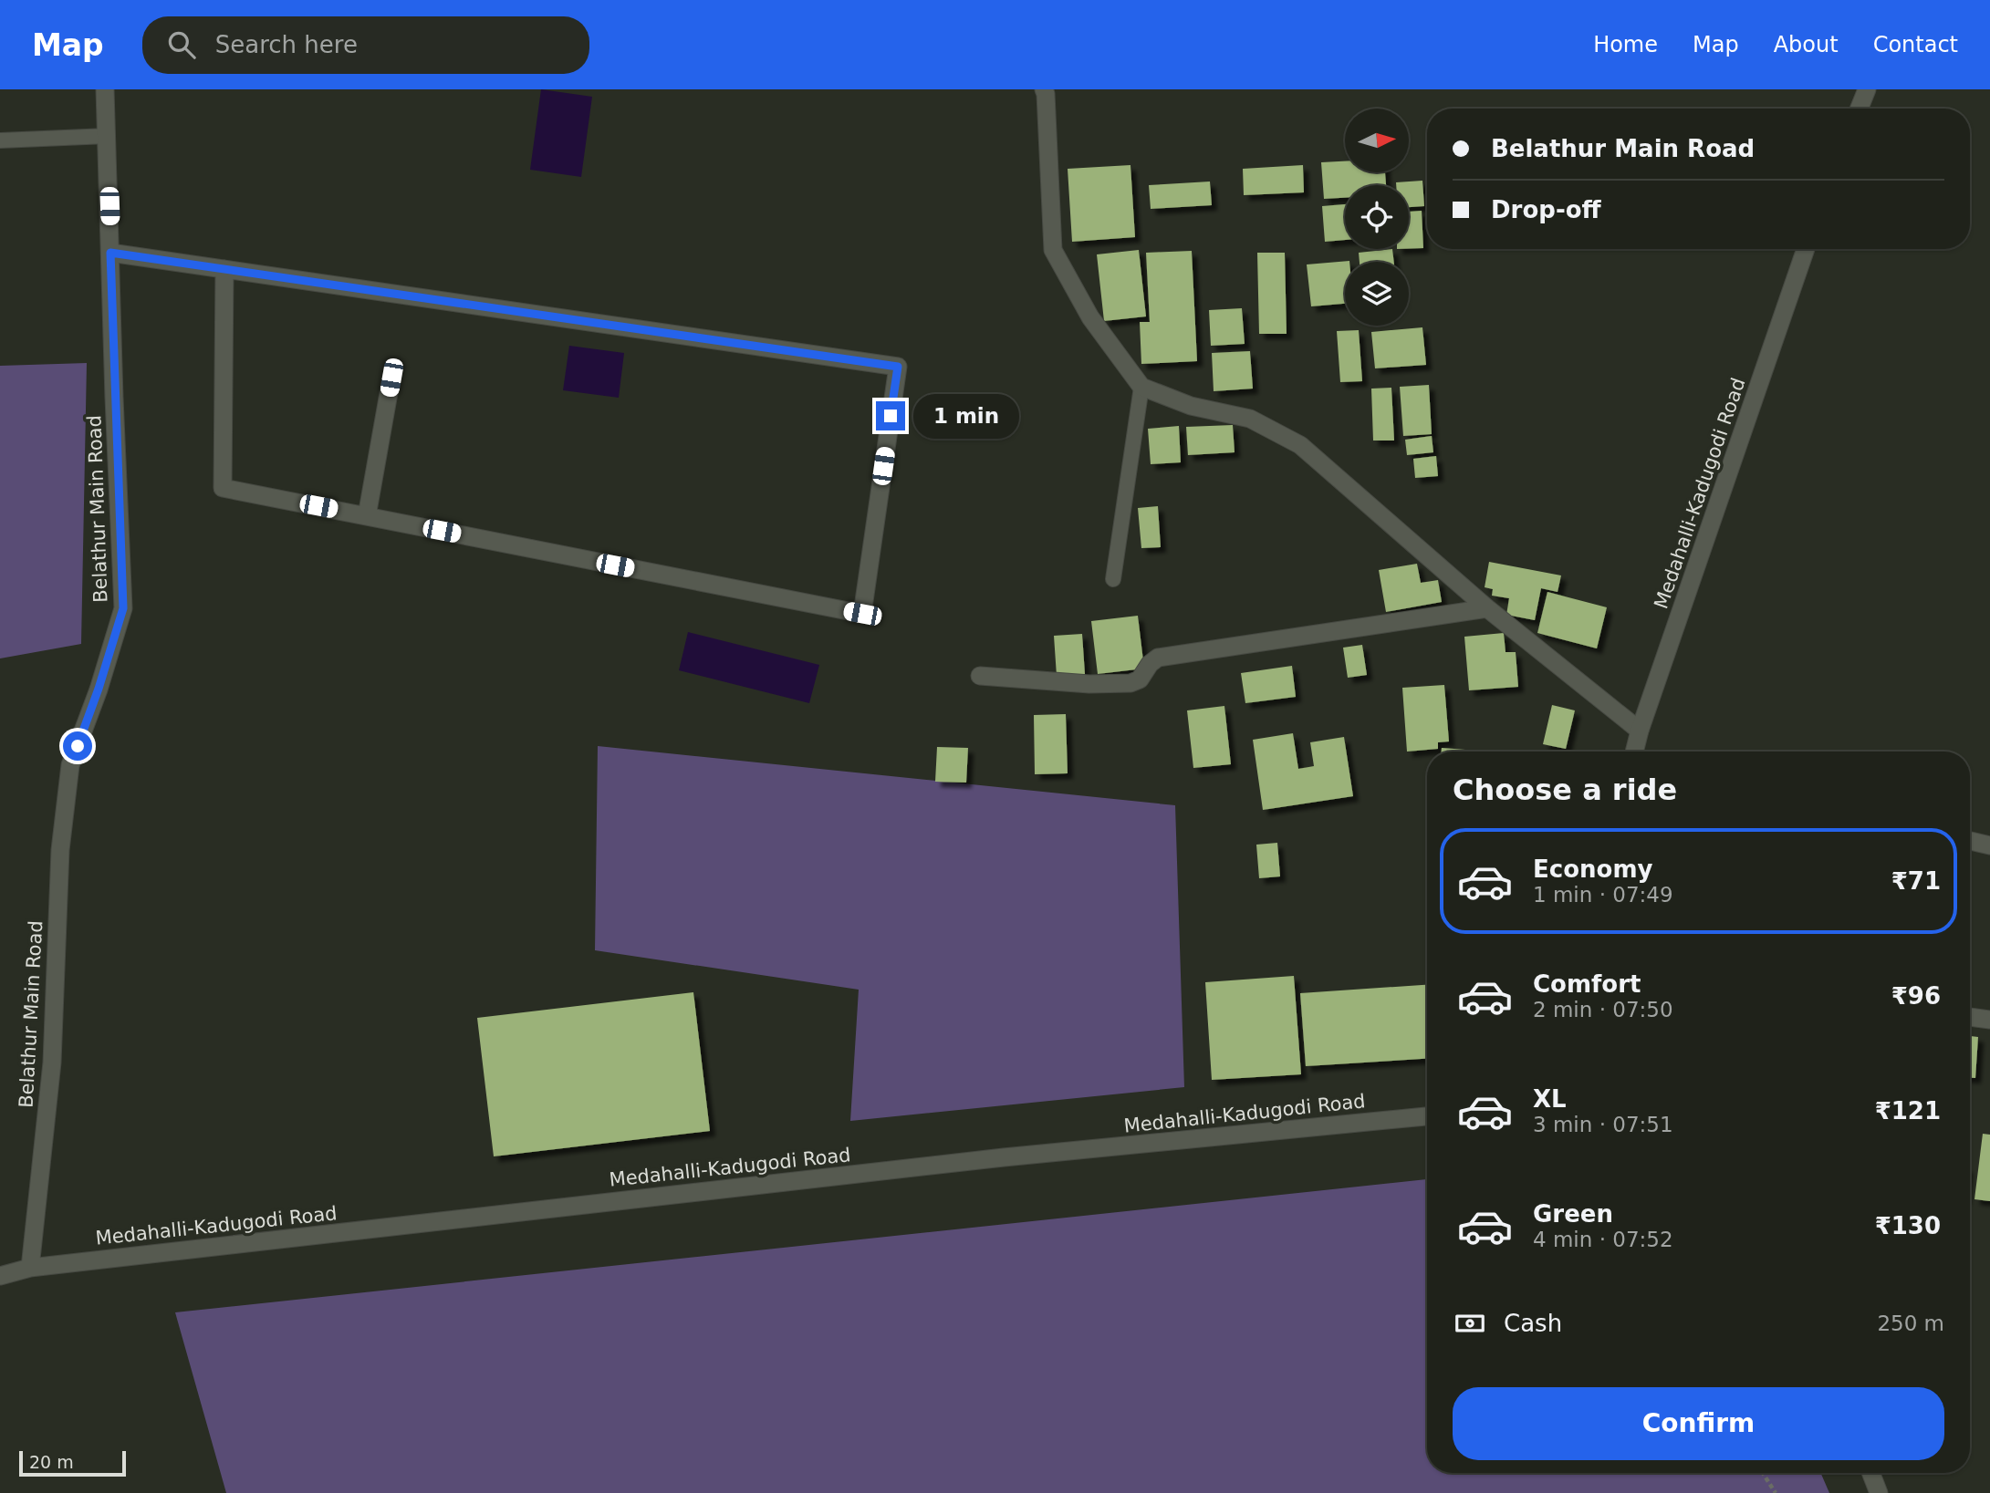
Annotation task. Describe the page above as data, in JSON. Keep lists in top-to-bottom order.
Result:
{
  "streets": {
    "street": ["Medahalli-Kadugodi Road", "Belathur Main Road"]
  },
  "crossings": [
    ["Medahalli-Kadugodi Road", "Belathur Main Road"]
  ],
  "scale_bar": "20 m",
  "north": "right",
  "page": {
    "header": "Map",
    "search": "Search here",
    "nav": [
      "Home",
      "Map",
      "About",
      "Contact"
    ],
    "banner": ["Belathur Main Road", "Drop-off"],
    "bubble": "1 min",
    "heading": "Choose a ride",
    "list": [
      {
        "name": "Economy",
        "note": "1 min · 07:49",
        "value": "₹71"
      },
      {
        "name": "Comfort",
        "note": "2 min · 07:50",
        "value": "₹96"
      },
      {
        "name": "XL",
        "note": "3 min · 07:51",
        "value": "₹121"
      },
      {
        "name": "Green",
        "note": "4 min · 07:52",
        "value": "₹130"
      }
    ],
    "pay": ["Cash", "250 m"],
    "buttons": "Confirm",
    "scale": "20 m"
  }
}
